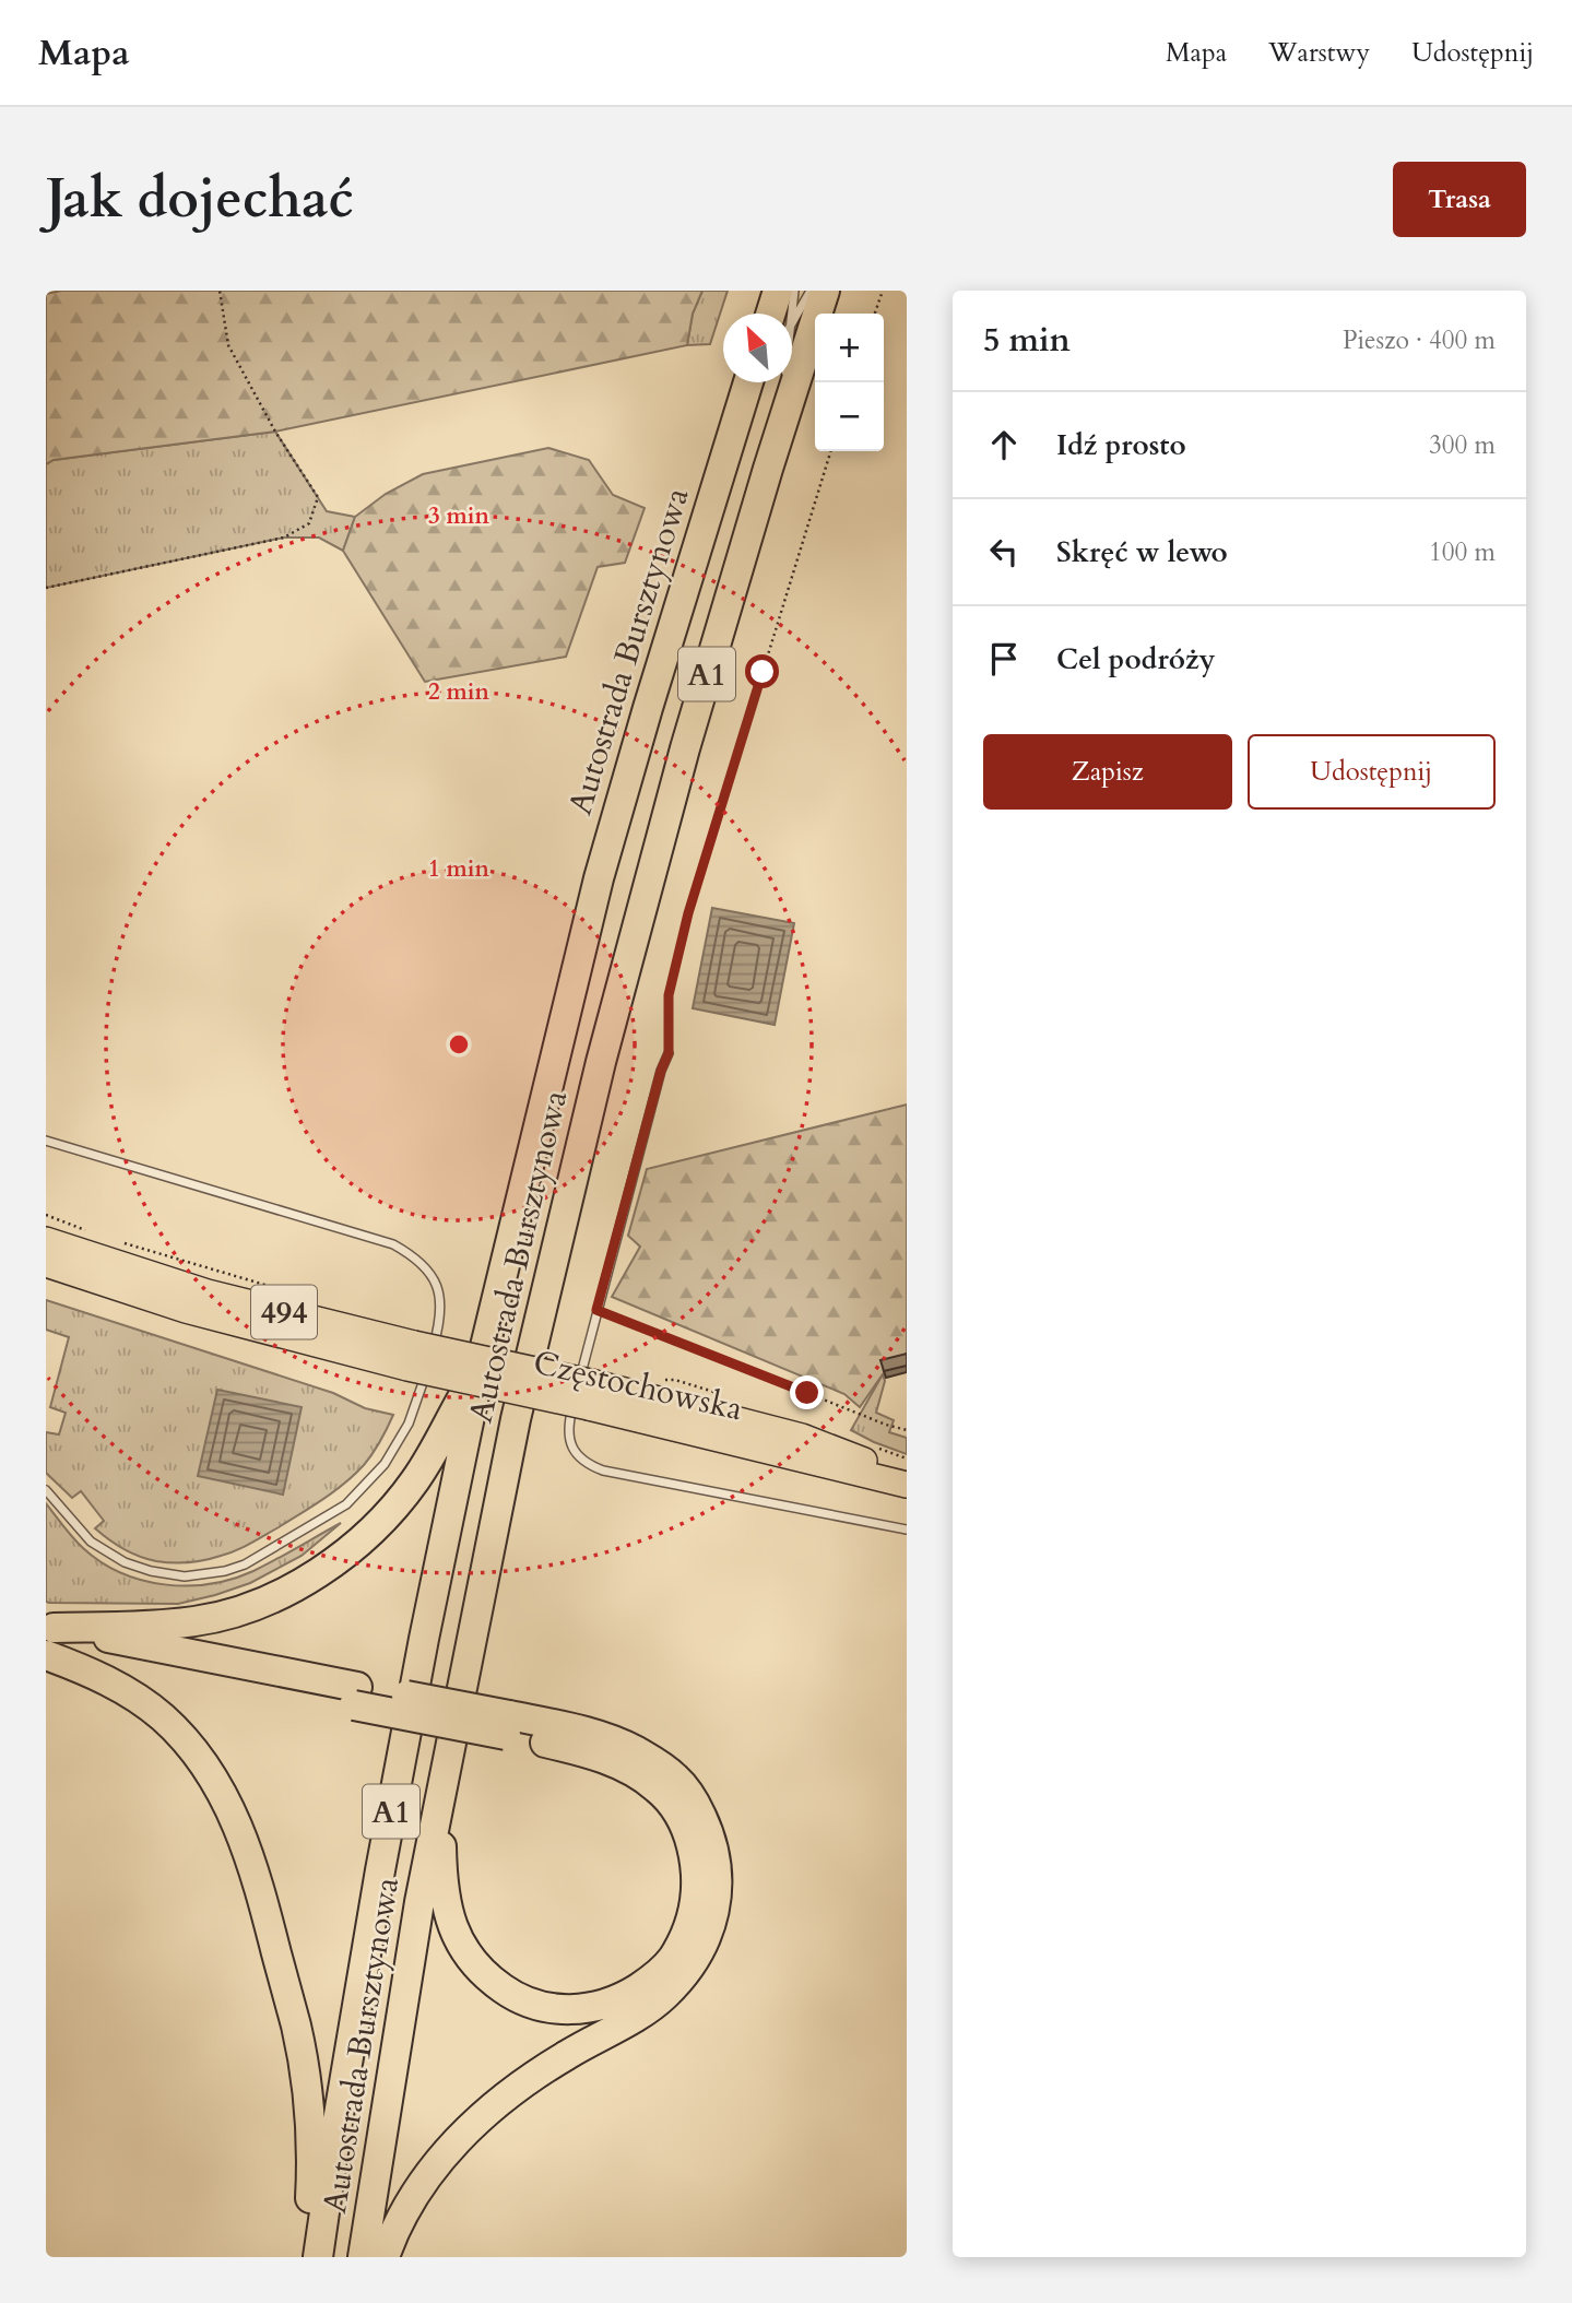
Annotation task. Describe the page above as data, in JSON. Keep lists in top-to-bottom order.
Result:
{
  "streets": {
    "highway": ["Autostrada Bursztynowa", "A1"],
    "main road": ["494", "Częstochowska"]
  },
  "north": "top left",
  "page": {
    "header": "Mapa",
    "nav": ["Mapa", "Warstwy", "Udostępnij"],
    "buttons": [
      "Trasa",
      ["Zapisz", "Udostępnij"]
    ],
    "title": "Jak dojechać",
    "heading": ["5 min", "Pieszo · 400 m"],
    "map_buttons": ["+", "−"],
    "list": [
      ["Idź prosto", "300 m"],
      ["Skręć w lewo", "100 m"],
      "Cel podróży"
    ]
  },
  "rings": ["3 min", "2 min", "1 min"]
}
